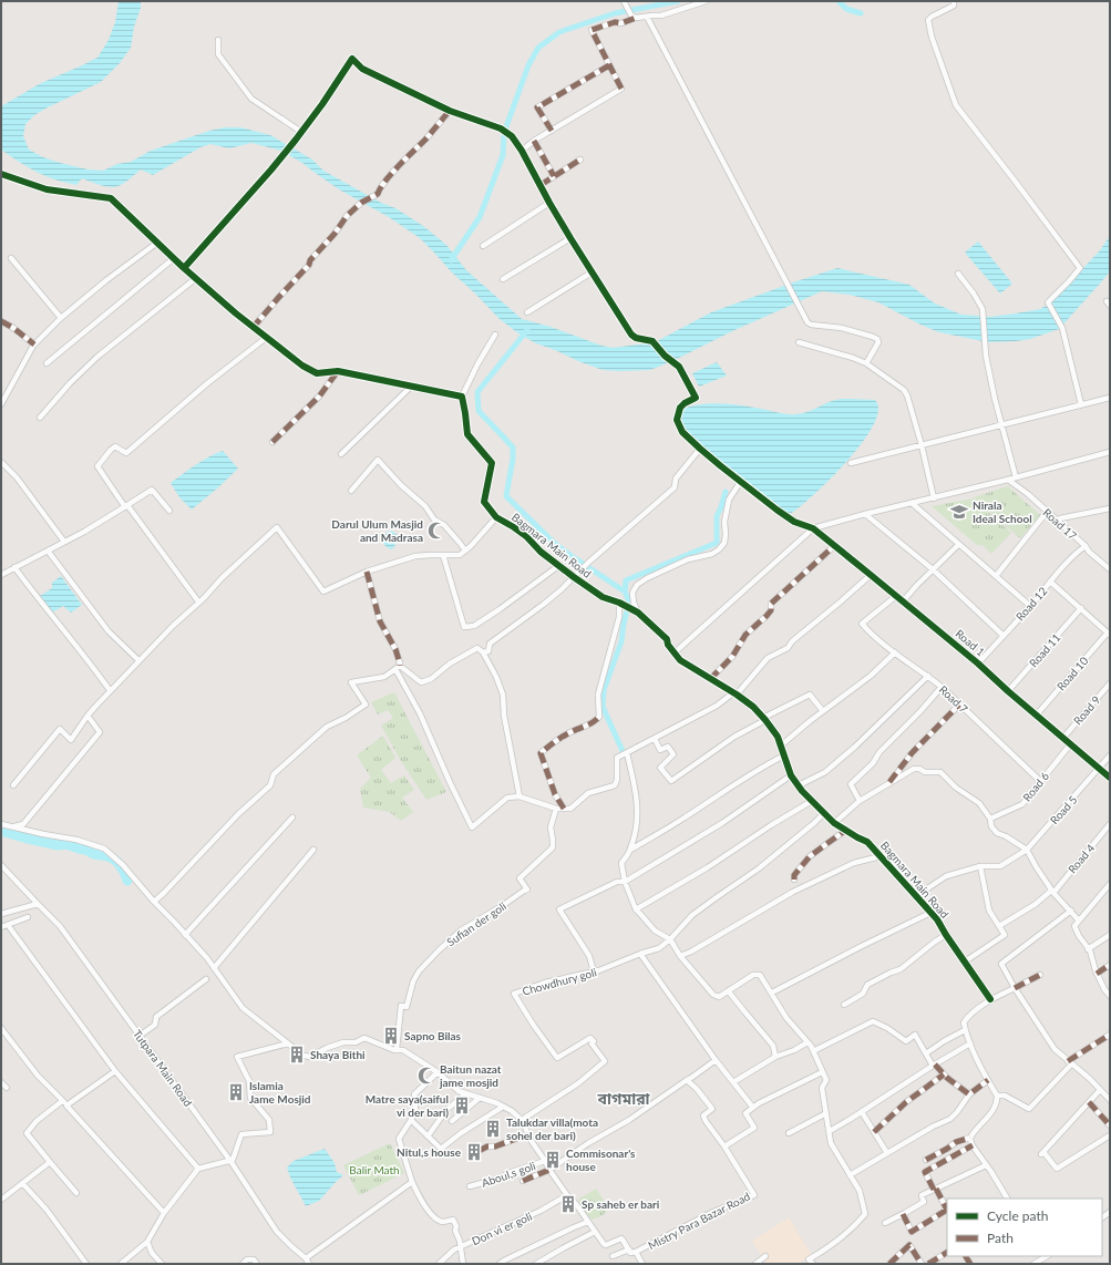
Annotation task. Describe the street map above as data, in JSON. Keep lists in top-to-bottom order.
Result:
{
  "streets": {
    "street": [
      "Road 17",
      "Bagmara Main Road",
      "Road 12",
      "Road 1",
      "Road 11",
      "Road 10",
      "Road 7",
      "Road 9",
      "Road 6",
      "Road 5",
      "Road 4",
      "Sufian der goli",
      "Chowdhury goli",
      "Tutpara Main Road",
      "Aboul,s goli",
      "Mistry Para Bazar Road",
      "Don vi er goli"
    ]
  },
  "crossings": [
    ["Road 17", "Road 12"],
    ["Bagmara Main Road", "Road 5"],
    ["Bagmara Main Road", "Chowdhury goli"],
    ["Road 12", "Road 1"],
    ["Road 1", "Road 11"],
    ["Road 1", "Road 10"],
    ["Road 1", "Road 7"],
    ["Road 1", "Road 9"],
    ["Road 1", "Road 6"],
    ["Road 1", "Road 5"],
    ["Road 7", "Road 6"]
  ],
  "districts": ["বাগমারা"],
  "parks": ["Balir Math"],
  "places": {
    "school or university": ["Nirala Ideal School"],
    "mosque": ["Darul Ulum Masjid and Madrasa", "Baitun nazat jame mosjid"],
    "building": [
      "Sapno Bilas",
      "Shaya Bithi",
      "Islamia Jame Mosjid",
      "Matre saya(saiful vi der bari)",
      "Talukdar villa(mota sohel der bari)",
      "Nitul,s house",
      "Commisonar's house",
      "Sp saheb er bari"
    ]
  },
  "legend": ["Cycle path", "Path"]
}
